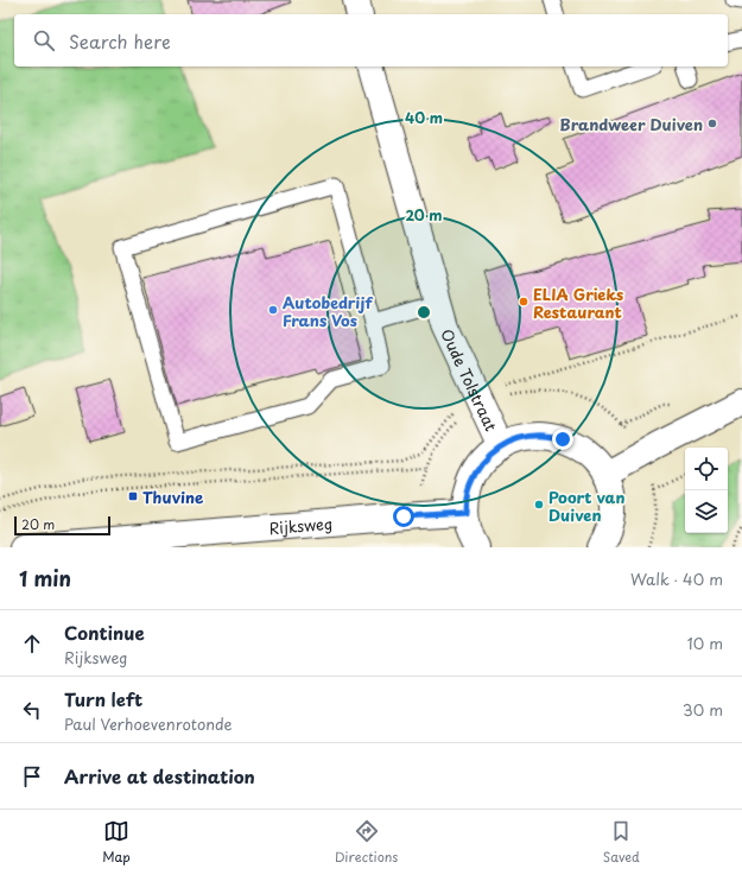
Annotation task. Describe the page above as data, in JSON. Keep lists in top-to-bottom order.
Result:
{
  "streets": {
    "street": ["Oude Tolstraat", "Rijksweg"]
  },
  "places": {
    "other": [
      "Brandweer Duiven",
      "ELIA Grieks Restaurant",
      "Autobedrijf Frans Vos",
      "Poort van Duiven"
    ],
    "transit": ["Thuvine"]
  },
  "scale_bar": "20 m",
  "page": {
    "search": "Search here",
    "scale": "20 m",
    "heading": ["1 min", "Walk · 40 m"],
    "list": [
      ["Continue", "Rijksweg", "10 m"],
      ["Turn left", "Paul Verhoevenrotonde", "30 m"],
      "Arrive at destination"
    ],
    "nav": ["Map", "Directions", "Saved"]
  },
  "rings": ["40 m", "20 m"]
}
